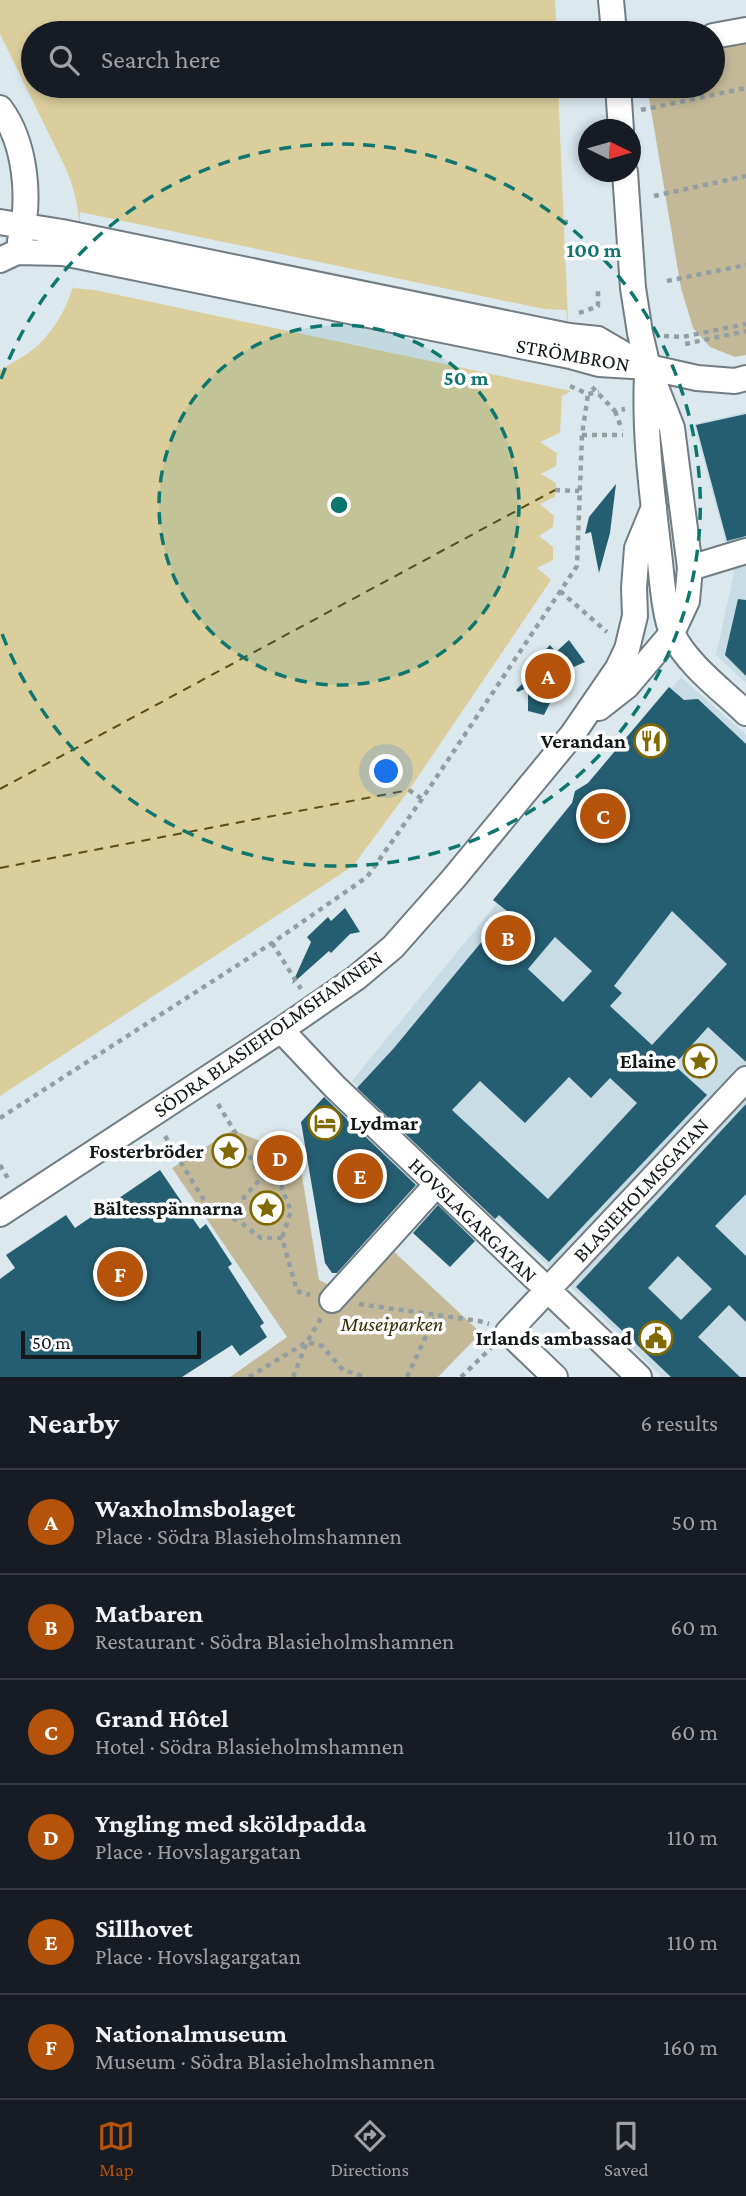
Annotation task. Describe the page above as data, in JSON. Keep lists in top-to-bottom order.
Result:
{
  "streets": {
    "street": [
      "STRÖMBRON",
      "SÖDRA BLASIEHOLMSHAMNEN",
      "BLASIEHOLMSGATAN",
      "HOVSLAGARGATAN"
    ]
  },
  "crossings": [
    ["STRÖMBRON", "SÖDRA BLASIEHOLMSHAMNEN"],
    ["SÖDRA BLASIEHOLMSHAMNEN", "HOVSLAGARGATAN"],
    ["BLASIEHOLMSGATAN", "HOVSLAGARGATAN"]
  ],
  "parks": ["Museiparken"],
  "places": {
    "restaurant": ["Verandan"],
    "place": ["Elaine", "Fosterbröder", "Bältesspännarna"],
    "hotel": ["Lydmar"],
    "public building": ["Irlands ambassad"]
  },
  "scale_bar": "50 m",
  "north": "right",
  "page": {
    "search": "Search here",
    "pins": [
      "A",
      "C",
      "B",
      "D",
      "E",
      "F"
    ],
    "scale": "50 m",
    "heading": ["Nearby", "6 results"],
    "list": [
      {
        "mark": "A",
        "name": "Waxholmsbolaget",
        "note": "Place · Södra Blasieholmshamnen",
        "value": "50 m"
      },
      {
        "mark": "B",
        "name": "Matbaren",
        "note": "Restaurant · Södra Blasieholmshamnen",
        "value": "60 m"
      },
      {
        "mark": "C",
        "name": "Grand Hôtel",
        "note": "Hotel · Södra Blasieholmshamnen",
        "value": "60 m"
      },
      {
        "mark": "D",
        "name": "Yngling med sköldpadda",
        "note": "Place · Hovslagargatan",
        "value": "110 m"
      },
      {
        "mark": "E",
        "name": "Sillhovet",
        "note": "Place · Hovslagargatan",
        "value": "110 m"
      },
      {
        "mark": "F",
        "name": "Nationalmuseum",
        "note": "Museum · Södra Blasieholmshamnen",
        "value": "160 m"
      }
    ],
    "nav": ["Map", "Directions", "Saved"]
  },
  "rings": ["100 m", "50 m"]
}
